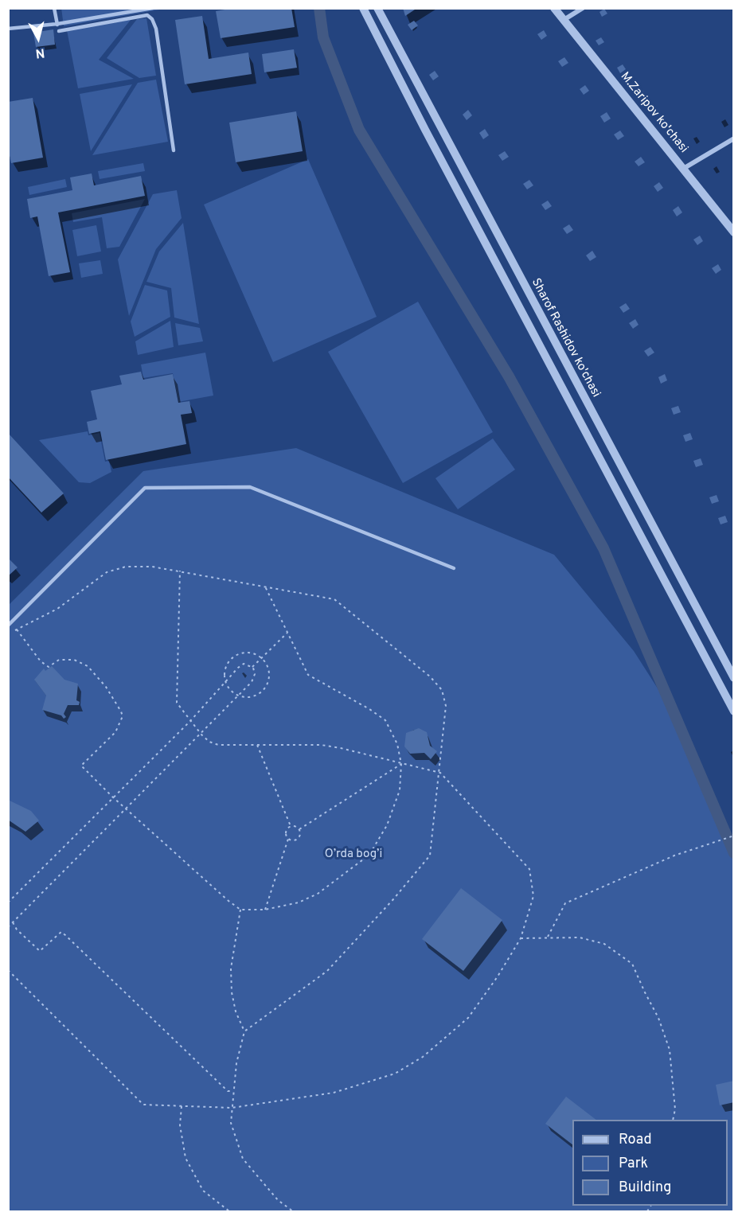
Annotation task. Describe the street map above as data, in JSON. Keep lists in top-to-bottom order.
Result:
{
  "streets": {
    "street": ["M.Zaripov ko'chasi", "Sharof Rashidov ko'chasi"]
  },
  "parks": ["O’rda bog’i"],
  "legend": ["Road", "Park", "Building"],
  "north": "bottom"
}
